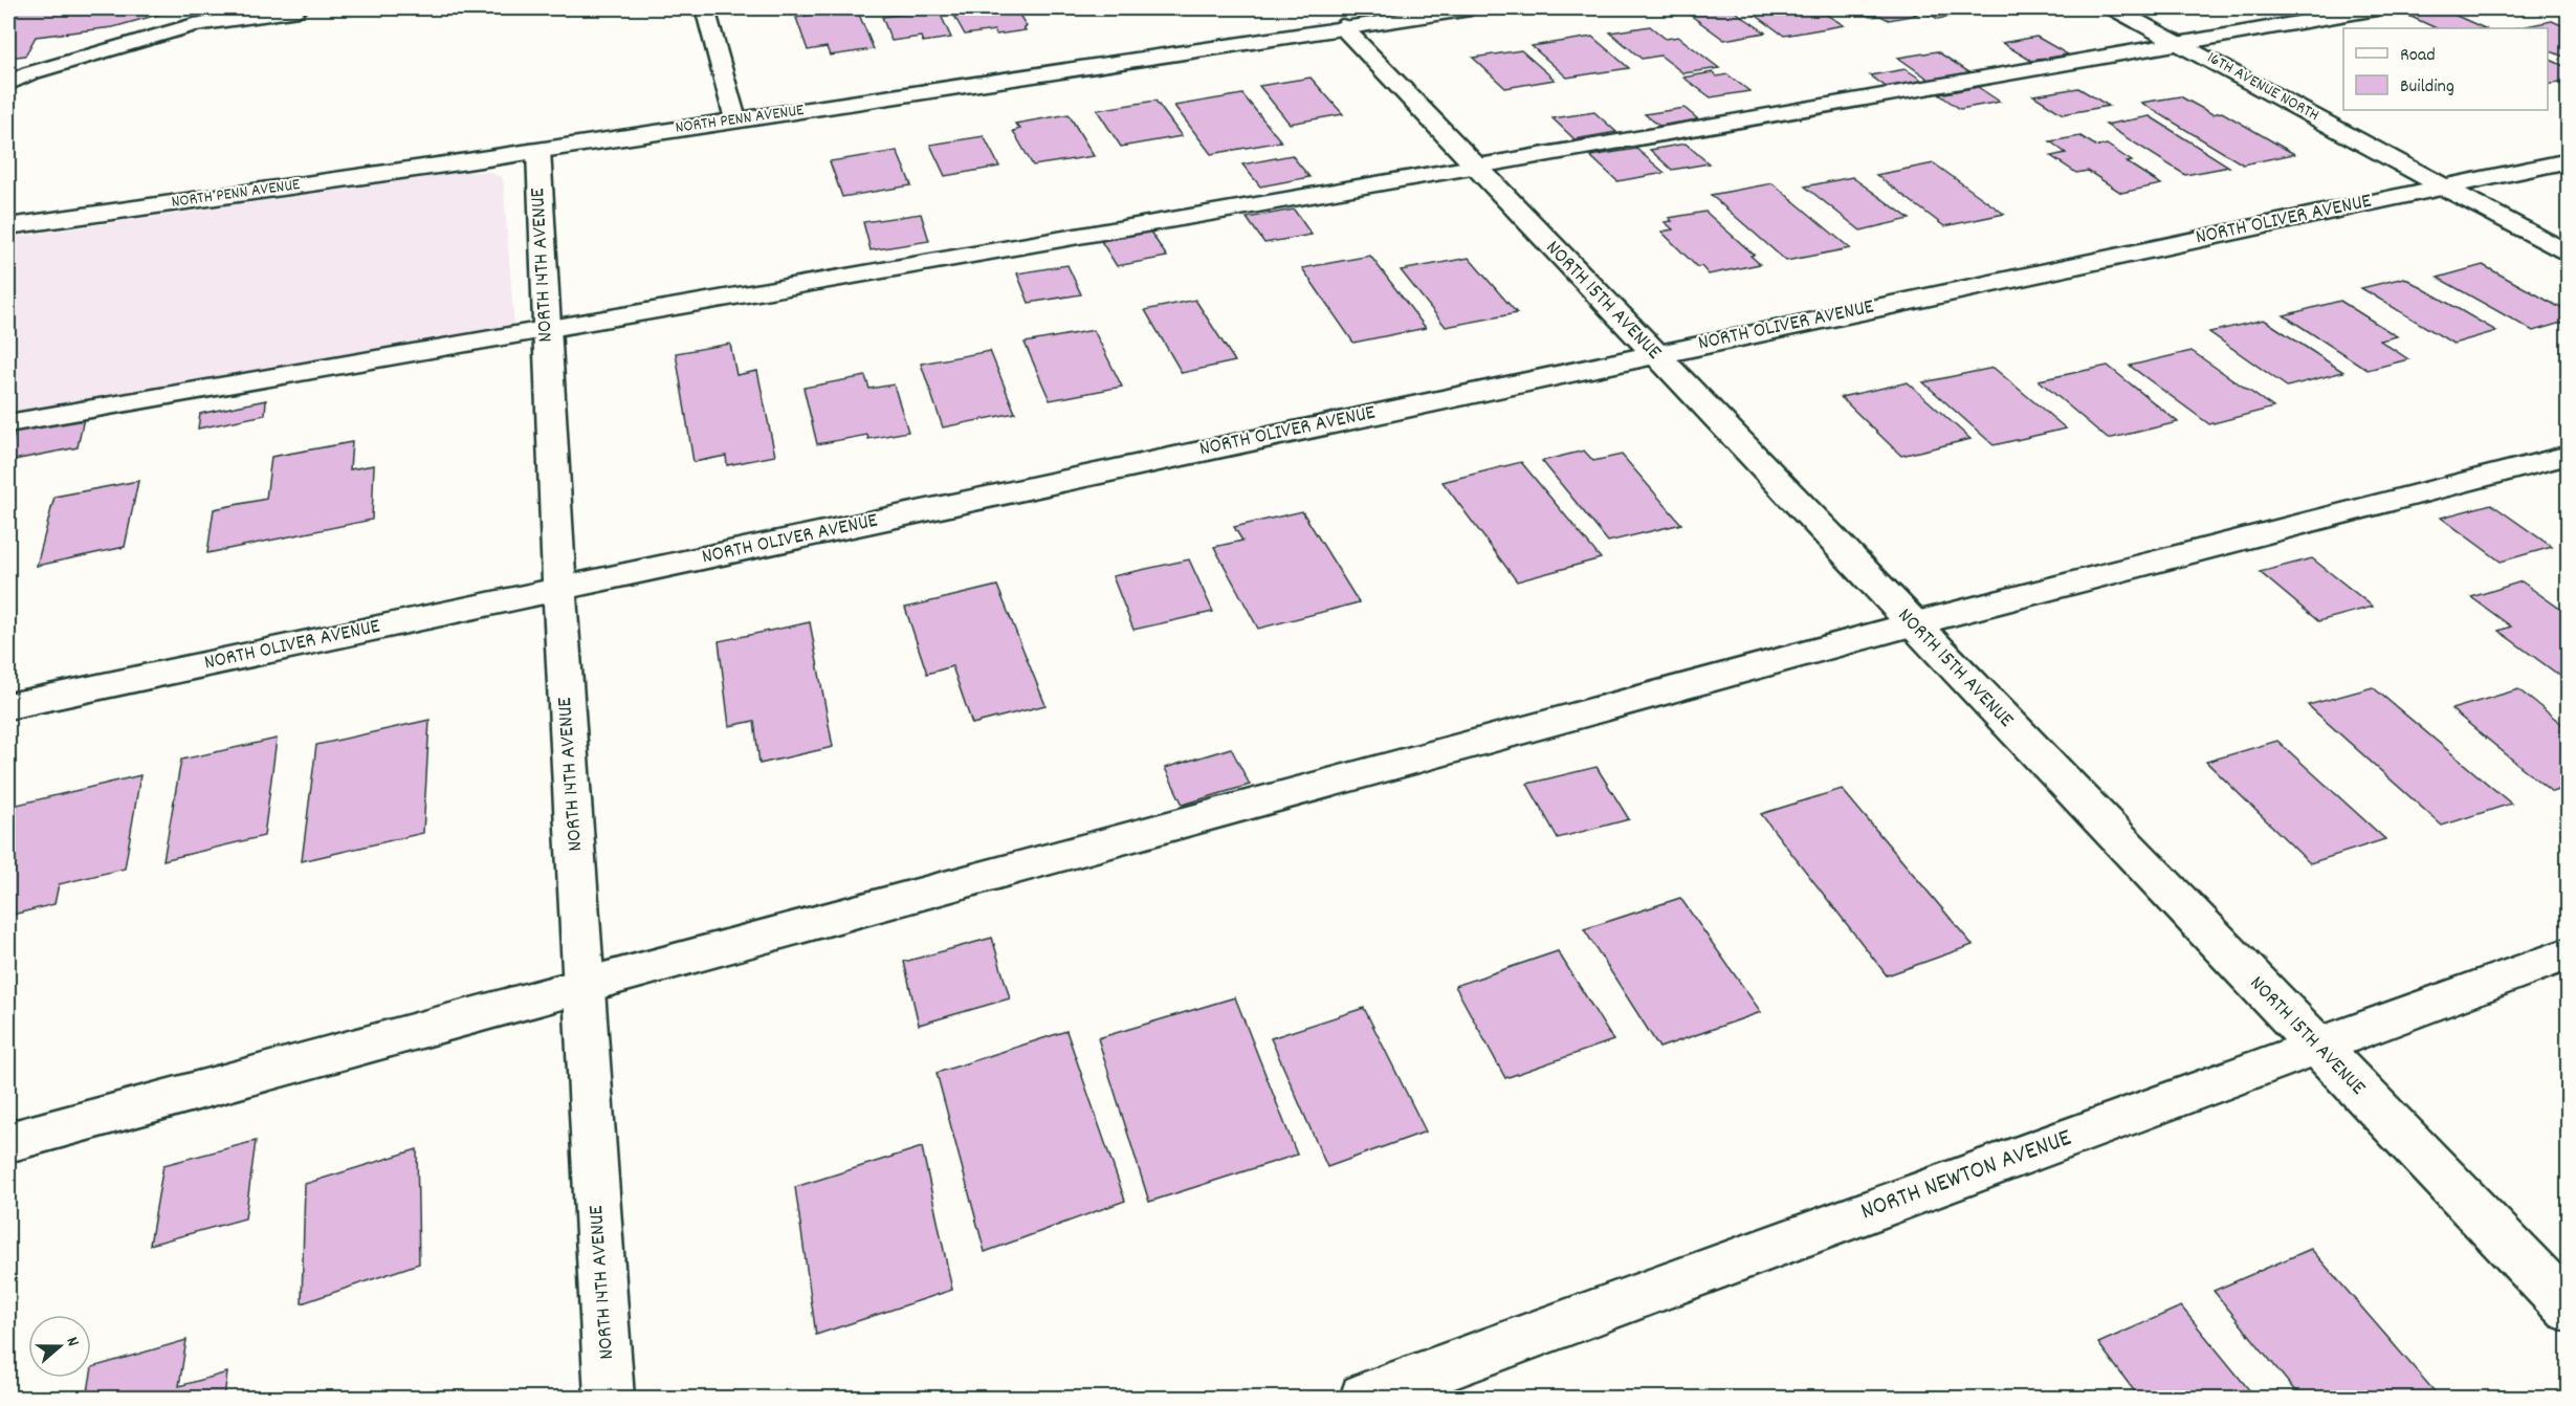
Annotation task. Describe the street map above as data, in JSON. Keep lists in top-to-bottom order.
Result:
{
  "streets": {
    "street": [
      "16TH AVENUE NORTH",
      "NORTH PENN AVENUE",
      "NORTH OLIVER AVENUE",
      "NORTH 14TH AVENUE",
      "NORTH 15TH AVENUE",
      "NORTH NEWTON AVENUE"
    ]
  },
  "crossings": [
    ["16TH AVENUE NORTH", "NORTH OLIVER AVENUE"],
    ["NORTH PENN AVENUE", "NORTH 14TH AVENUE"],
    ["NORTH PENN AVENUE", "NORTH 15TH AVENUE"],
    ["NORTH OLIVER AVENUE", "NORTH 14TH AVENUE"],
    ["NORTH OLIVER AVENUE", "NORTH 15TH AVENUE"],
    ["NORTH 15TH AVENUE", "NORTH NEWTON AVENUE"]
  ],
  "legend": ["Road", "Building"],
  "north": "right"
}
